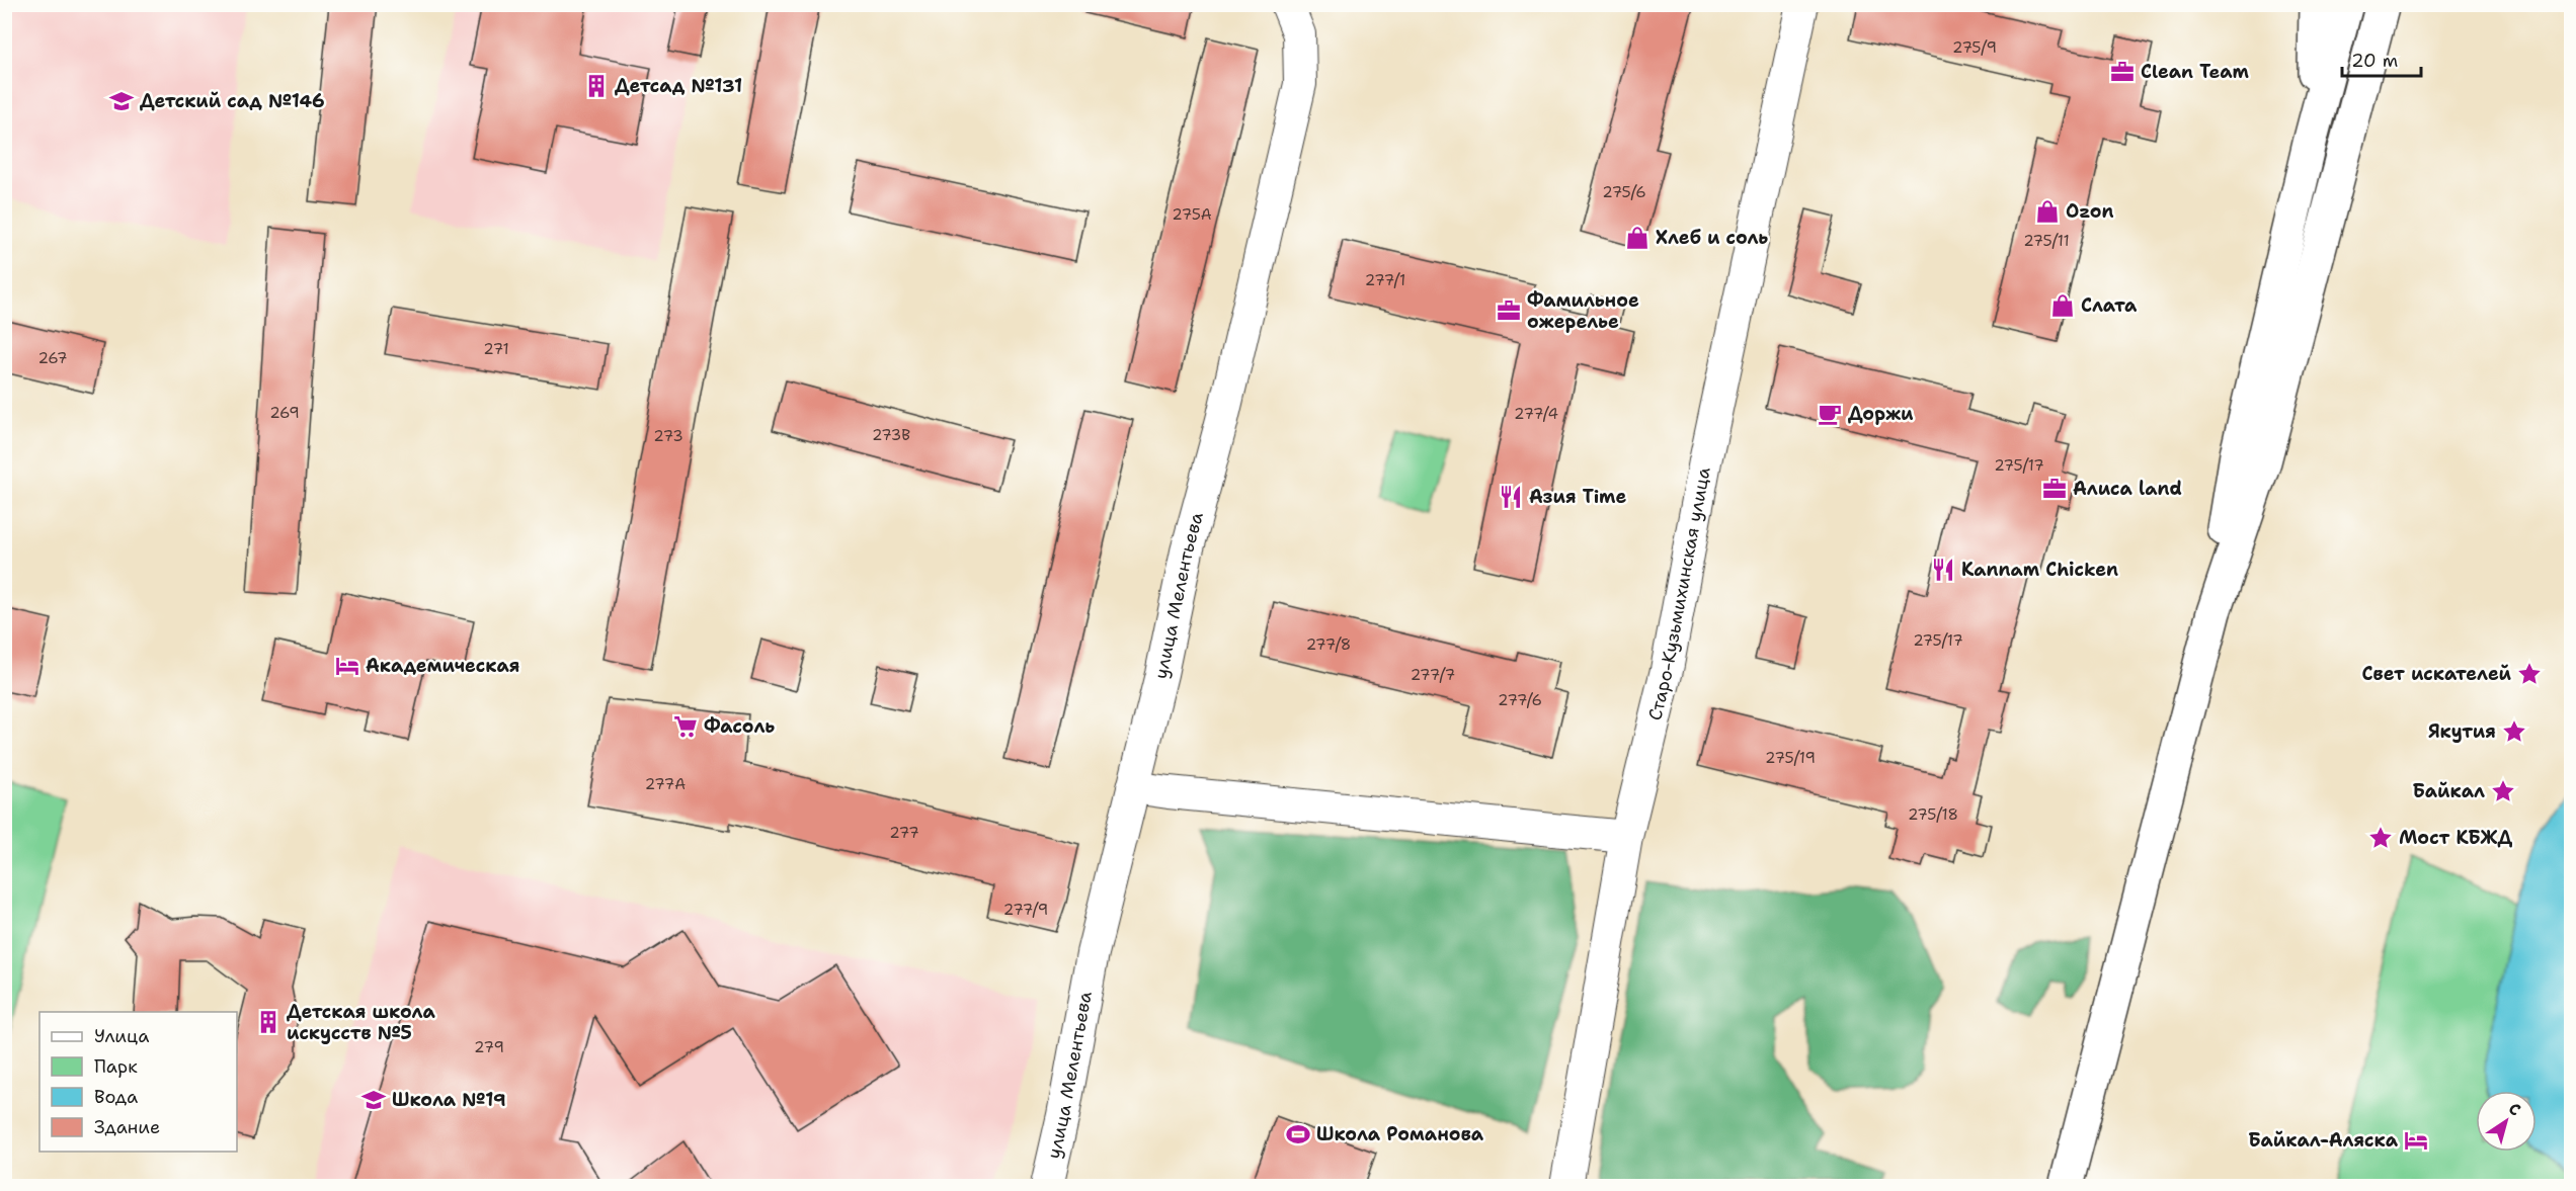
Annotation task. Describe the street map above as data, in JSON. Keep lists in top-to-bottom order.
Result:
{
  "streets": {
    "street": ["Старо-Кузьмихинская улица", "улица Мелентьева"]
  },
  "places": {
    "office": ["Clean Team", "Фамильное ожерелье", "Алиса land"],
    "building": ["Детсад №131", "Детская школа искусств №5"],
    "school or university": ["Детский сад №146", "Школа №19"],
    "shop": ["Ozon", "Хлеб и соль", "Слата"],
    "cafe": ["Доржи"],
    "restaurant": ["Азия Time", "Kannam Chicken"],
    "hotel": ["Академическая", "Байкал-Аляска"],
    "place": [
      "Свет искателей",
      "Якутия",
      "Байкал",
      "Мост КБЖД"
    ],
    "supermarket": ["Фасоль"],
    "sports": ["Школа Романова"]
  },
  "house_numbers": [
    "275/9",
    "275/6",
    "275А",
    "275/11",
    "277/1",
    "271",
    "267",
    "269",
    "277/4",
    "273В",
    "273",
    "275/17",
    "275/17",
    "277/8",
    "277/7",
    "277/6",
    "275/19",
    "277А",
    "275/18",
    "277",
    "277/9",
    "279"
  ],
  "legend": [
    "Улица",
    "Парк",
    "Вода",
    "Здание"
  ],
  "scale_bar": "20 m",
  "north": "top right"
}
